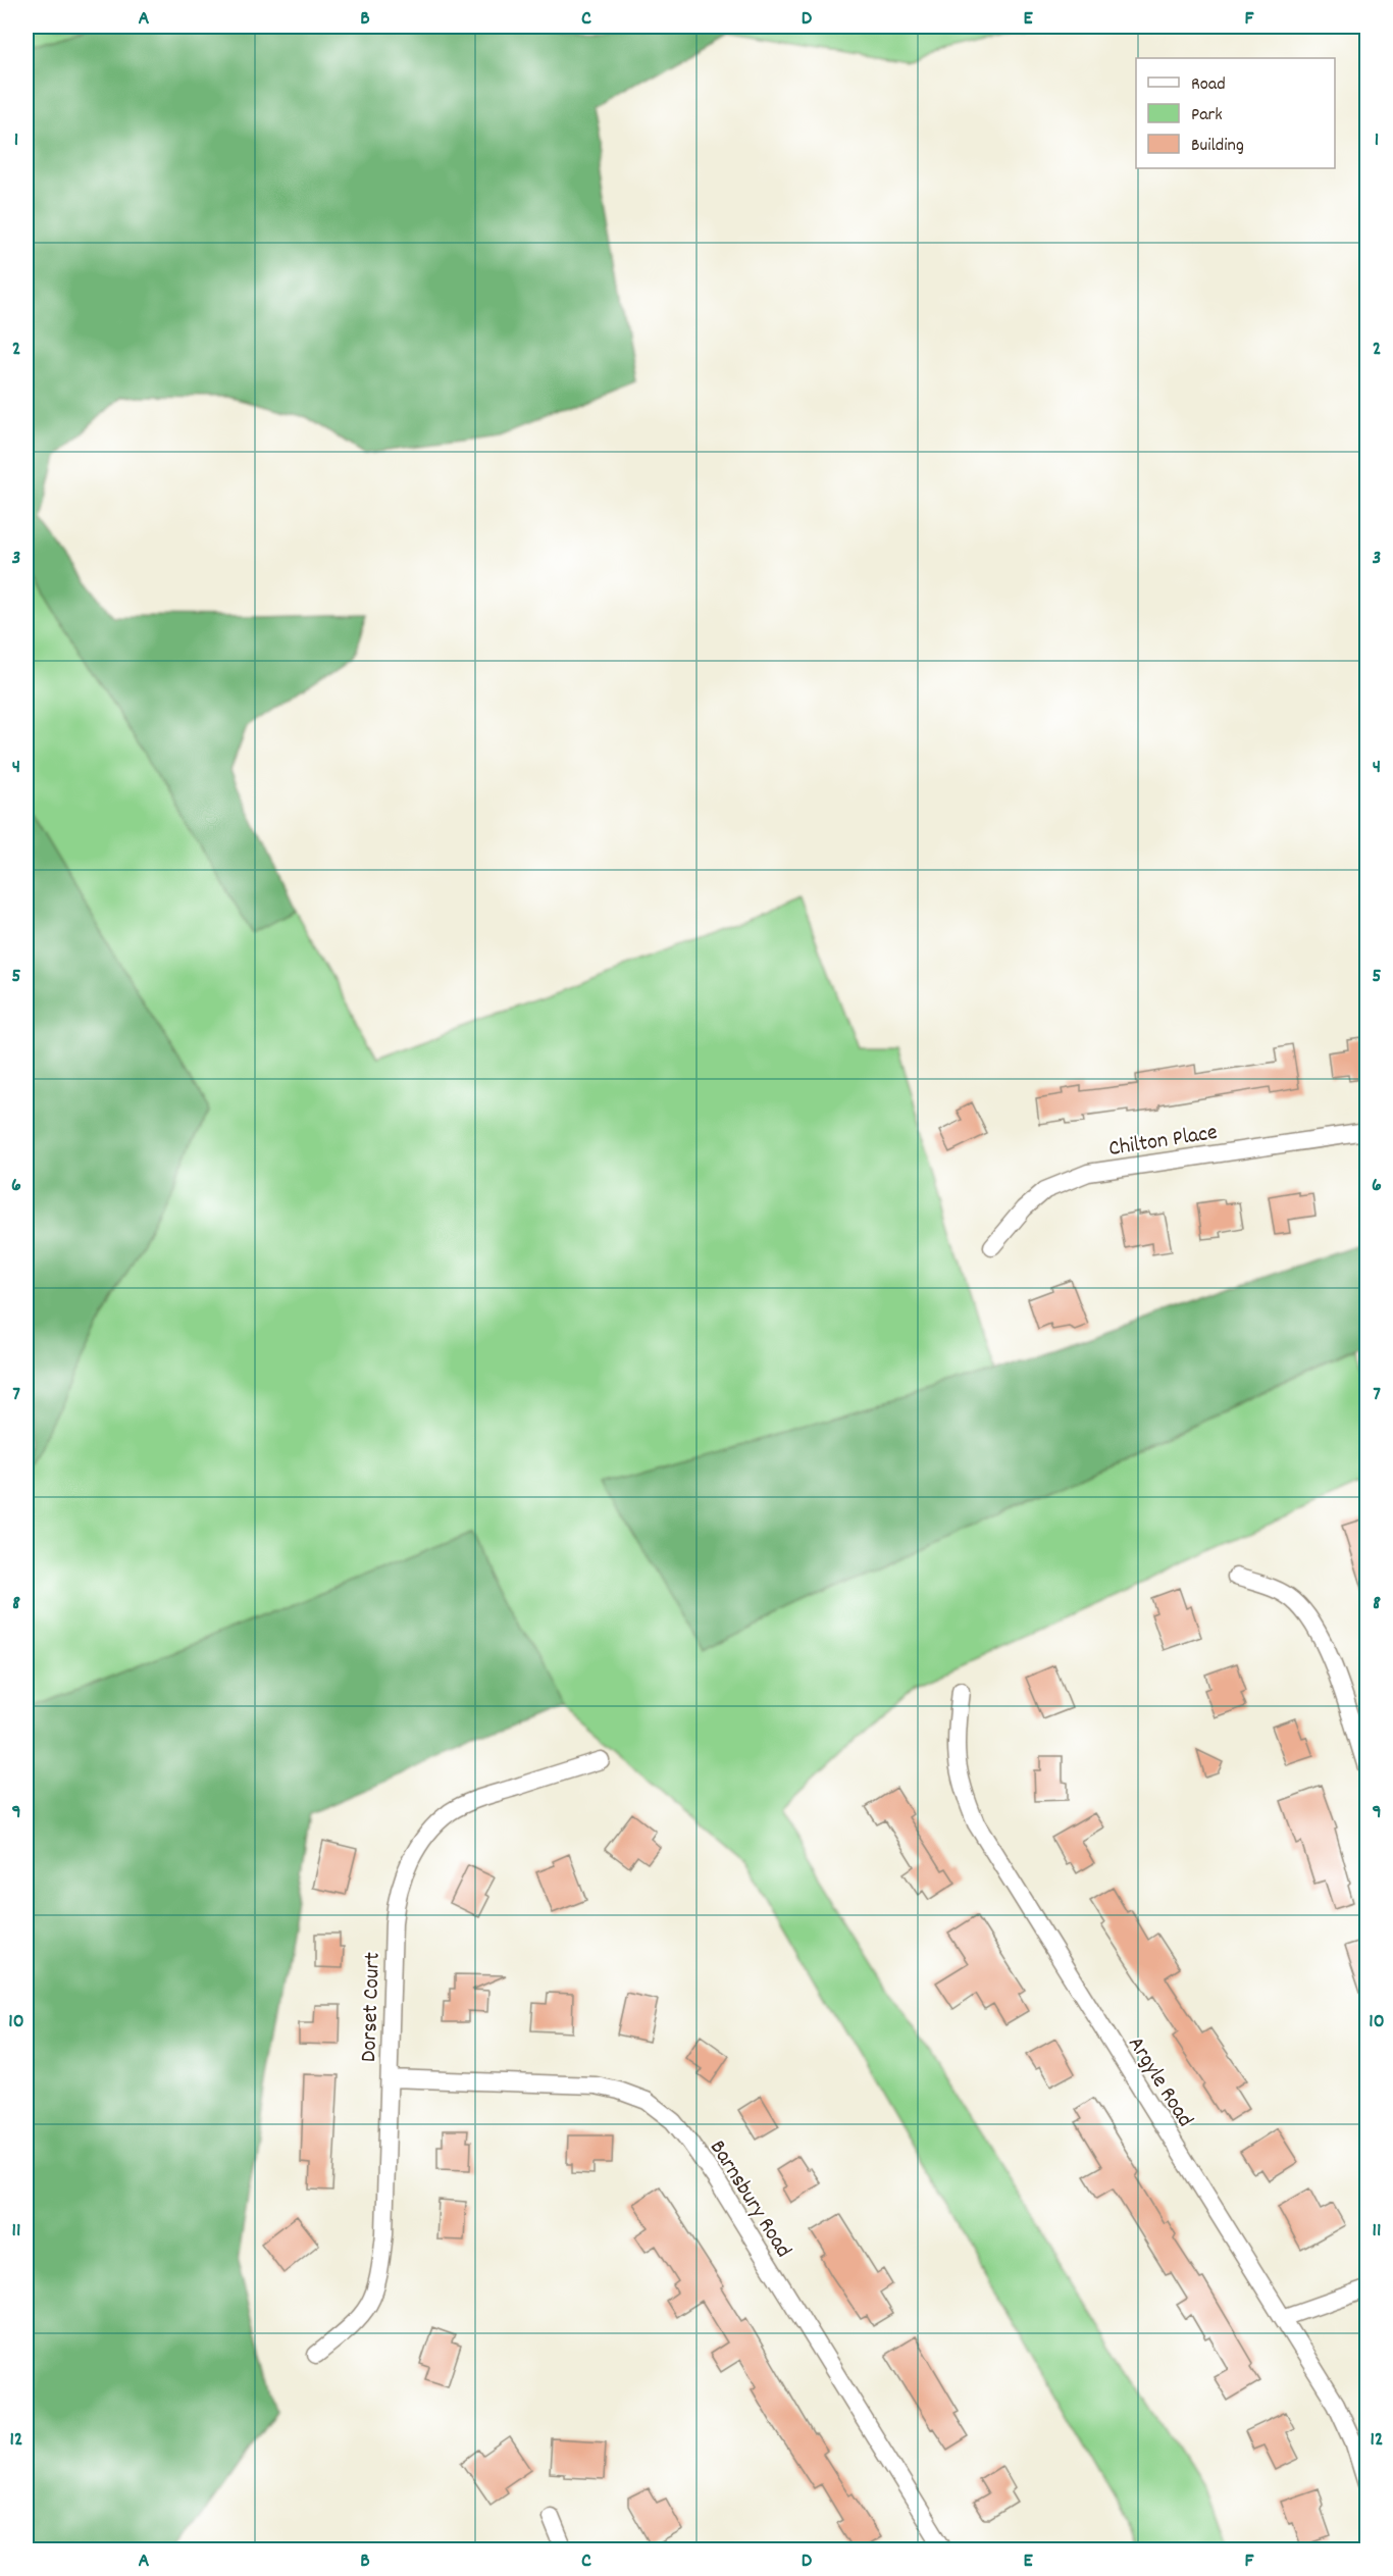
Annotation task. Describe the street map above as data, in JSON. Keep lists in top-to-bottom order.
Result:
{
  "streets": {
    "street": [
      "Chilton Place",
      "Dorset Court",
      "Argyle Road",
      "Barnsbury Road"
    ]
  },
  "crossings": [
    ["Dorset Court", "Barnsbury Road"]
  ],
  "legend": ["Road", "Park", "Building"],
  "grid": {
    "columns": [
      "A",
      "B",
      "C",
      "D",
      "E",
      "F"
    ],
    "rows": [
      "1",
      "2",
      "3",
      "4",
      "5",
      "6",
      "7",
      "8",
      "9",
      "10",
      "11",
      "12"
    ]
  }
}
